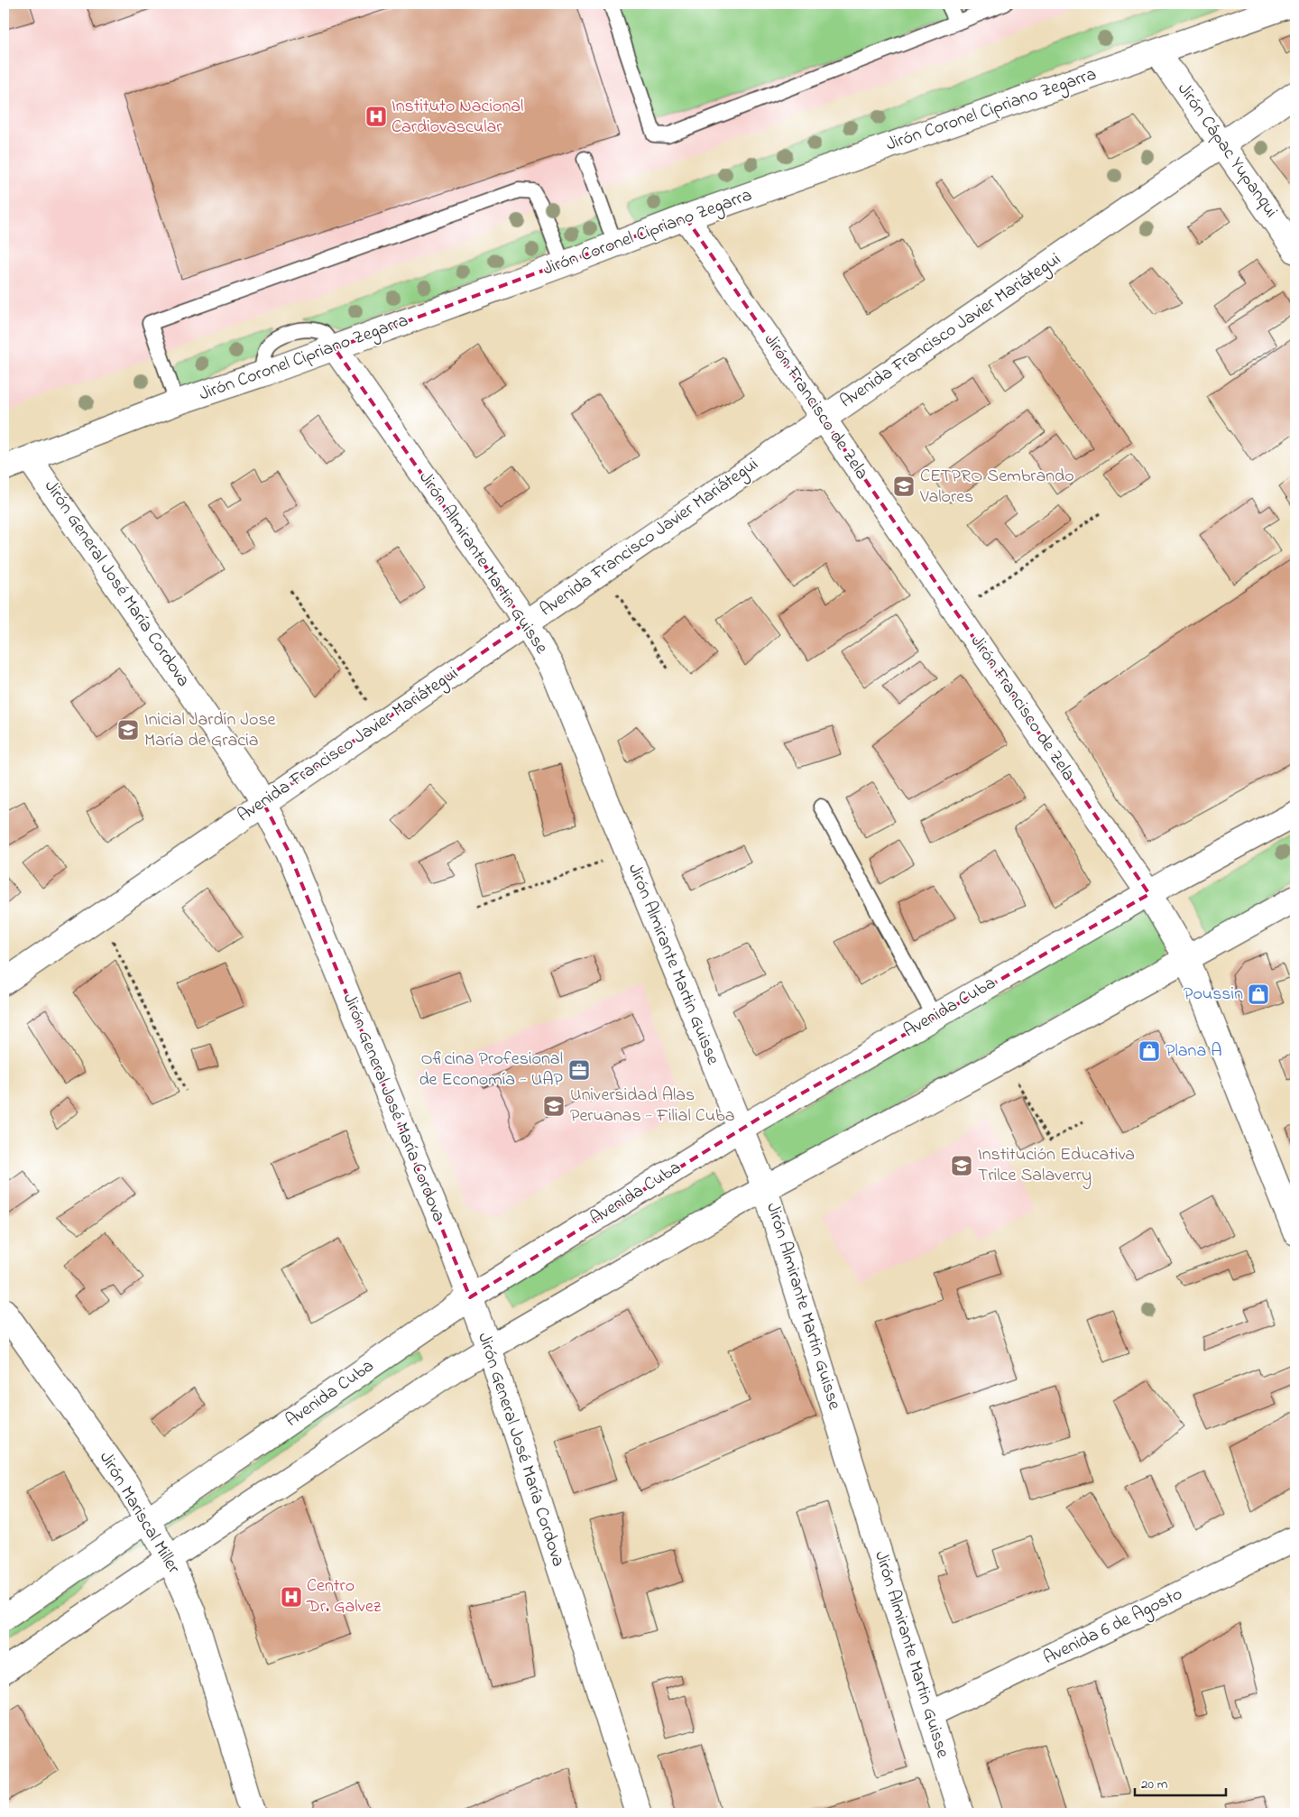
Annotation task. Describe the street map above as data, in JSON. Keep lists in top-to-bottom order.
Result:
{
  "streets": {
    "street": [
      "Jirón Coronel Cipriano Zegarra",
      "Jirón Cápac Yupanqui",
      "Avenida Francisco Javier Mariátegui",
      "Jirón Francisco de Zela",
      "Jirón Almirante Martin Guisse",
      "Jirón General José María Cordova",
      "Avenida Cuba",
      "Jirón Mariscal Miller",
      "Avenida 6 de Agosto"
    ]
  },
  "crossings": [
    ["Jirón Coronel Cipriano Zegarra", "Jirón Cápac Yupanqui"],
    ["Jirón Coronel Cipriano Zegarra", "Jirón Francisco de Zela"],
    ["Jirón Coronel Cipriano Zegarra", "Jirón Almirante Martin Guisse"],
    ["Jirón Coronel Cipriano Zegarra", "Jirón General José María Cordova"],
    ["Jirón Cápac Yupanqui", "Avenida Francisco Javier Mariátegui"],
    ["Avenida Francisco Javier Mariátegui", "Jirón Francisco de Zela"],
    ["Avenida Francisco Javier Mariátegui", "Jirón Almirante Martin Guisse"],
    ["Avenida Francisco Javier Mariátegui", "Jirón General José María Cordova"],
    ["Jirón Francisco de Zela", "Avenida Cuba"],
    ["Jirón Almirante Martin Guisse", "Avenida Cuba"],
    ["Jirón Almirante Martin Guisse", "Avenida 6 de Agosto"],
    ["Jirón General José María Cordova", "Avenida Cuba"],
    ["Avenida Cuba", "Jirón Mariscal Miller"]
  ],
  "places": {
    "hospital": ["Instituto Nacional Cardiovascular", "Centro Dr. Galvez"],
    "school or university": [
      "CETPRO Sembrando Valores",
      "Inicial Jardín Jose María de Gracia",
      "Universidad Alas Peruanas - Filial Cuba",
      "Institución Educativa Trilce Salaverry"
    ],
    "shop": ["Poussin", "Plana A"],
    "office": ["Oficina Profesional de Economía - UAP"]
  },
  "scale_bar": "20 m"
}
